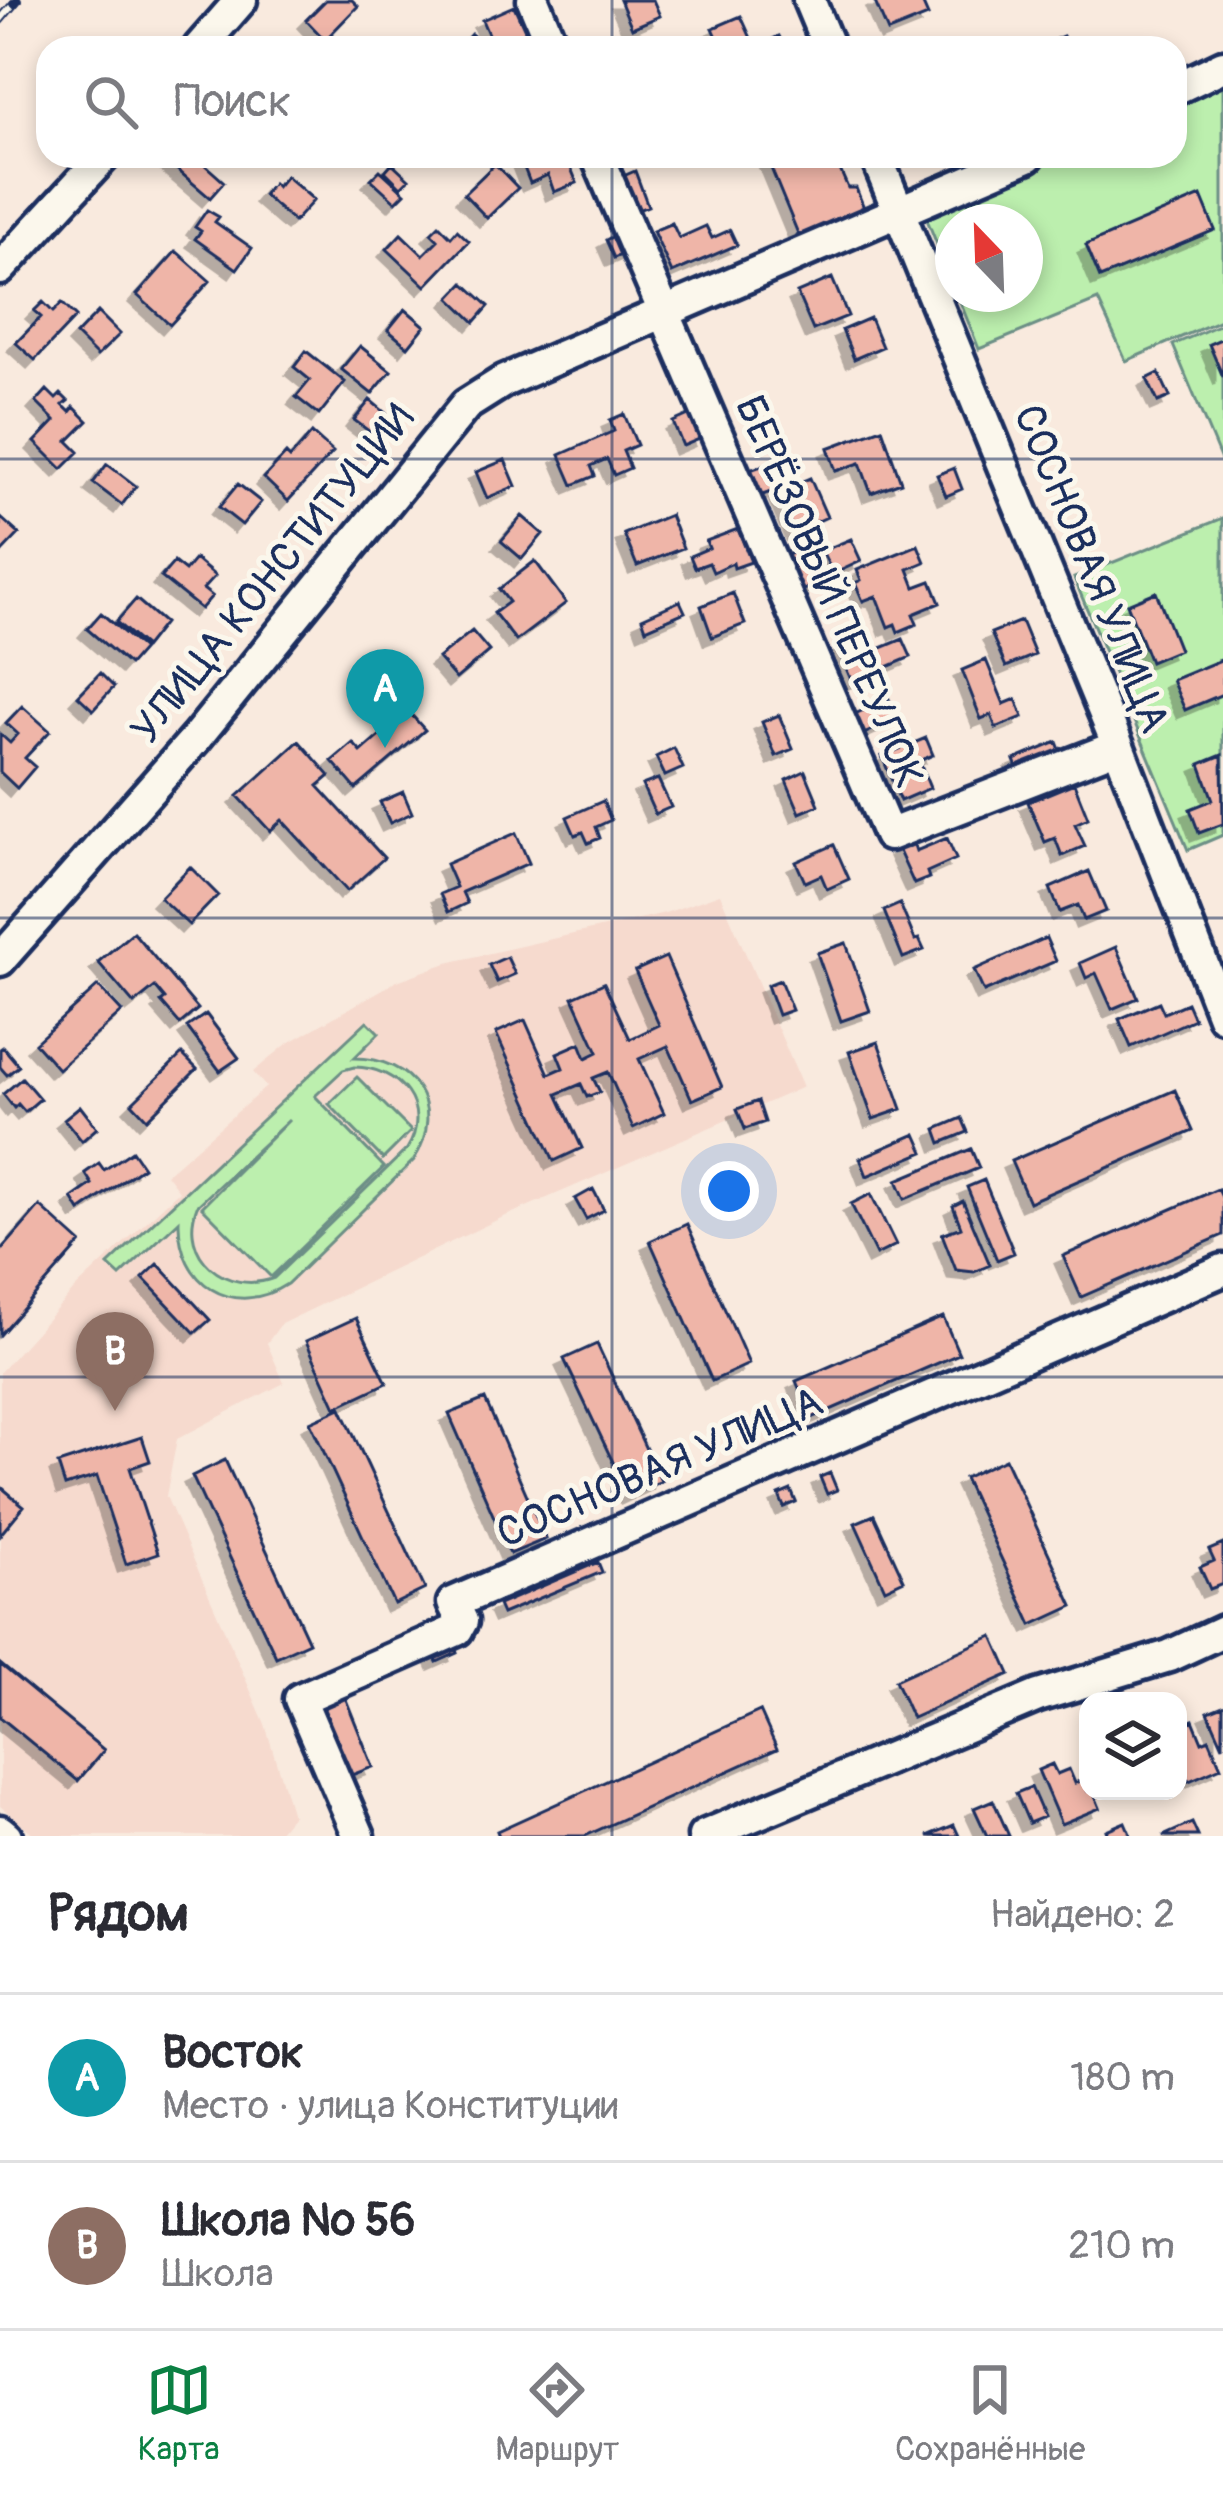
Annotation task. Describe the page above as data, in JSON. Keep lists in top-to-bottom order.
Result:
{
  "streets": {
    "street": ["СОСНОВАЯ УЛИЦА", "УЛИЦА КОНСТИТУЦИИ", "БЕРЁЗОВЫЙ ПЕРЕУЛОК"]
  },
  "crossings": [
    ["СОСНОВАЯ УЛИЦА", "УЛИЦА КОНСТИТУЦИИ"],
    ["СОСНОВАЯ УЛИЦА", "БЕРЁЗОВЫЙ ПЕРЕУЛОК"],
    ["УЛИЦА КОНСТИТУЦИИ", "БЕРЁЗОВЫЙ ПЕРЕУЛОК"]
  ],
  "north": "top left",
  "page": {
    "search": "Поиск",
    "pins": ["A", "B"],
    "heading": ["Рядом", "Найдено: 2"],
    "list": [
      {
        "mark": "A",
        "name": "Восток",
        "note": "Место · улица Конституции",
        "value": "180 m"
      },
      {
        "mark": "B",
        "name": "Школа № 56",
        "note": "Школа",
        "value": "210 m"
      }
    ],
    "nav": ["Карта", "Маршрут", "Сохранённые"]
  }
}
